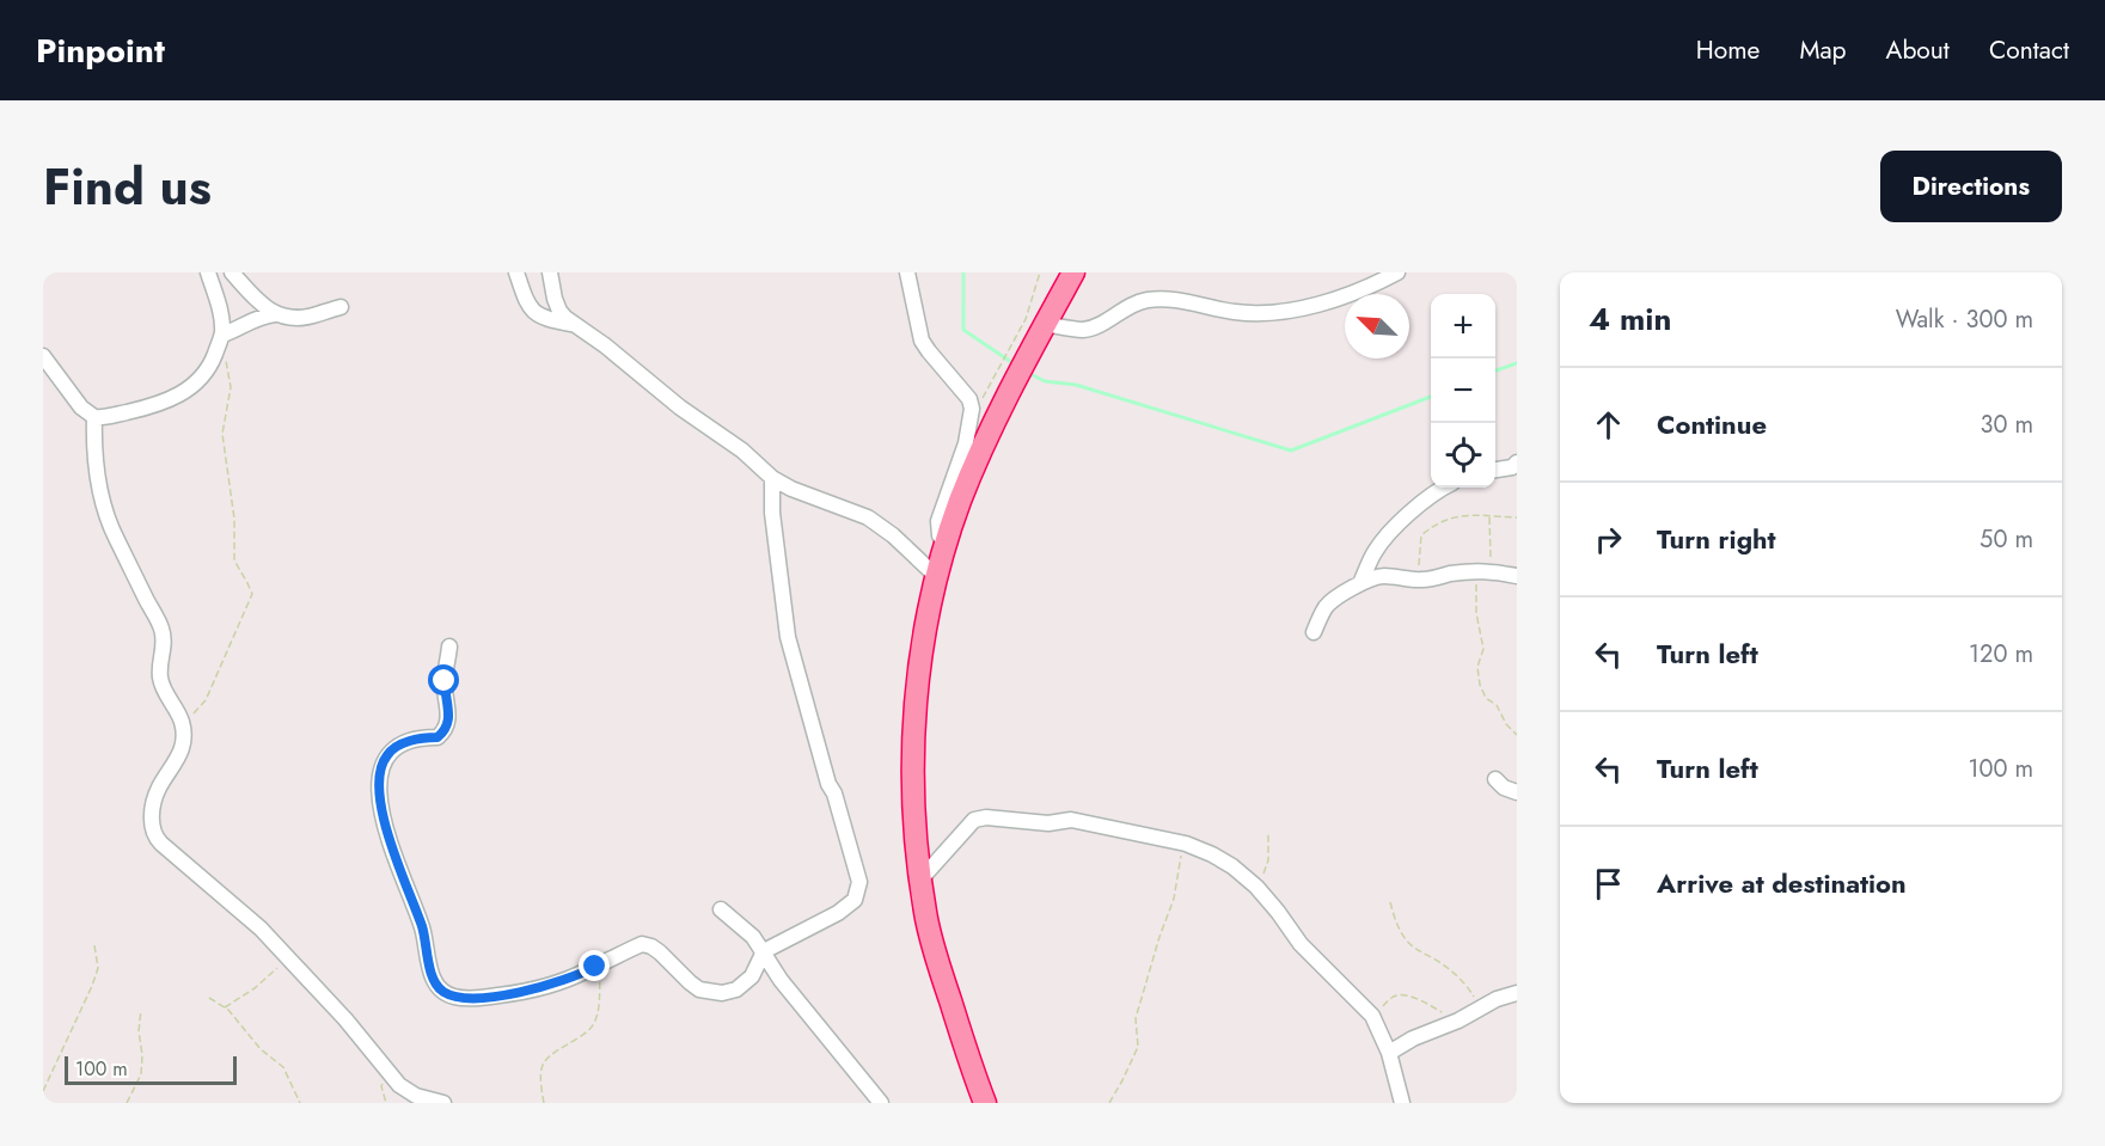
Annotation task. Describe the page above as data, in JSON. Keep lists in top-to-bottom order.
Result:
{
  "scale_bar": "100 m",
  "north": "top left",
  "page": {
    "header": "Pinpoint",
    "nav": [
      "Home",
      "Map",
      "About",
      "Contact"
    ],
    "title": "Find us",
    "buttons": "Directions",
    "heading": ["4 min", "Walk · 300 m"],
    "map_buttons": ["+", "−"],
    "list": [
      ["Continue", "30 m"],
      ["Turn right", "50 m"],
      ["Turn left", "120 m"],
      ["Turn left", "100 m"],
      "Arrive at destination"
    ],
    "scale": "100 m"
  }
}
